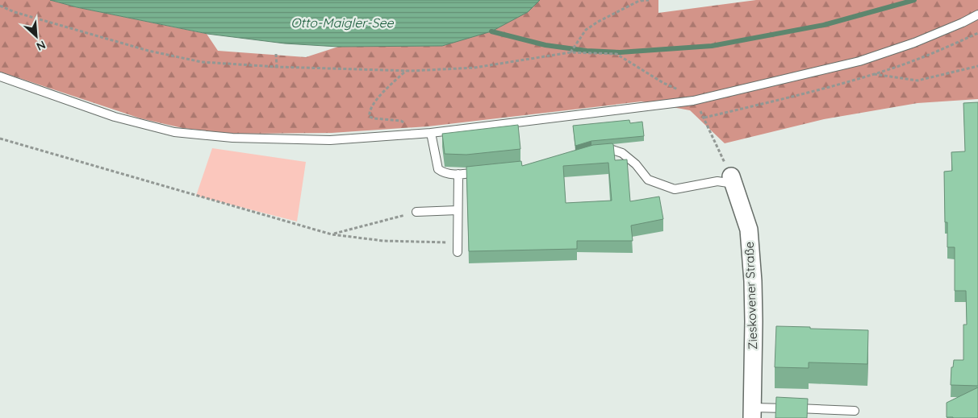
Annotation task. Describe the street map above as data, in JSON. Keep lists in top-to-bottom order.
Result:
{
  "streets": {
    "street": ["Zieskovener Straße"]
  },
  "water": ["Otto-Maigler-See"],
  "north": "bottom right"
}
